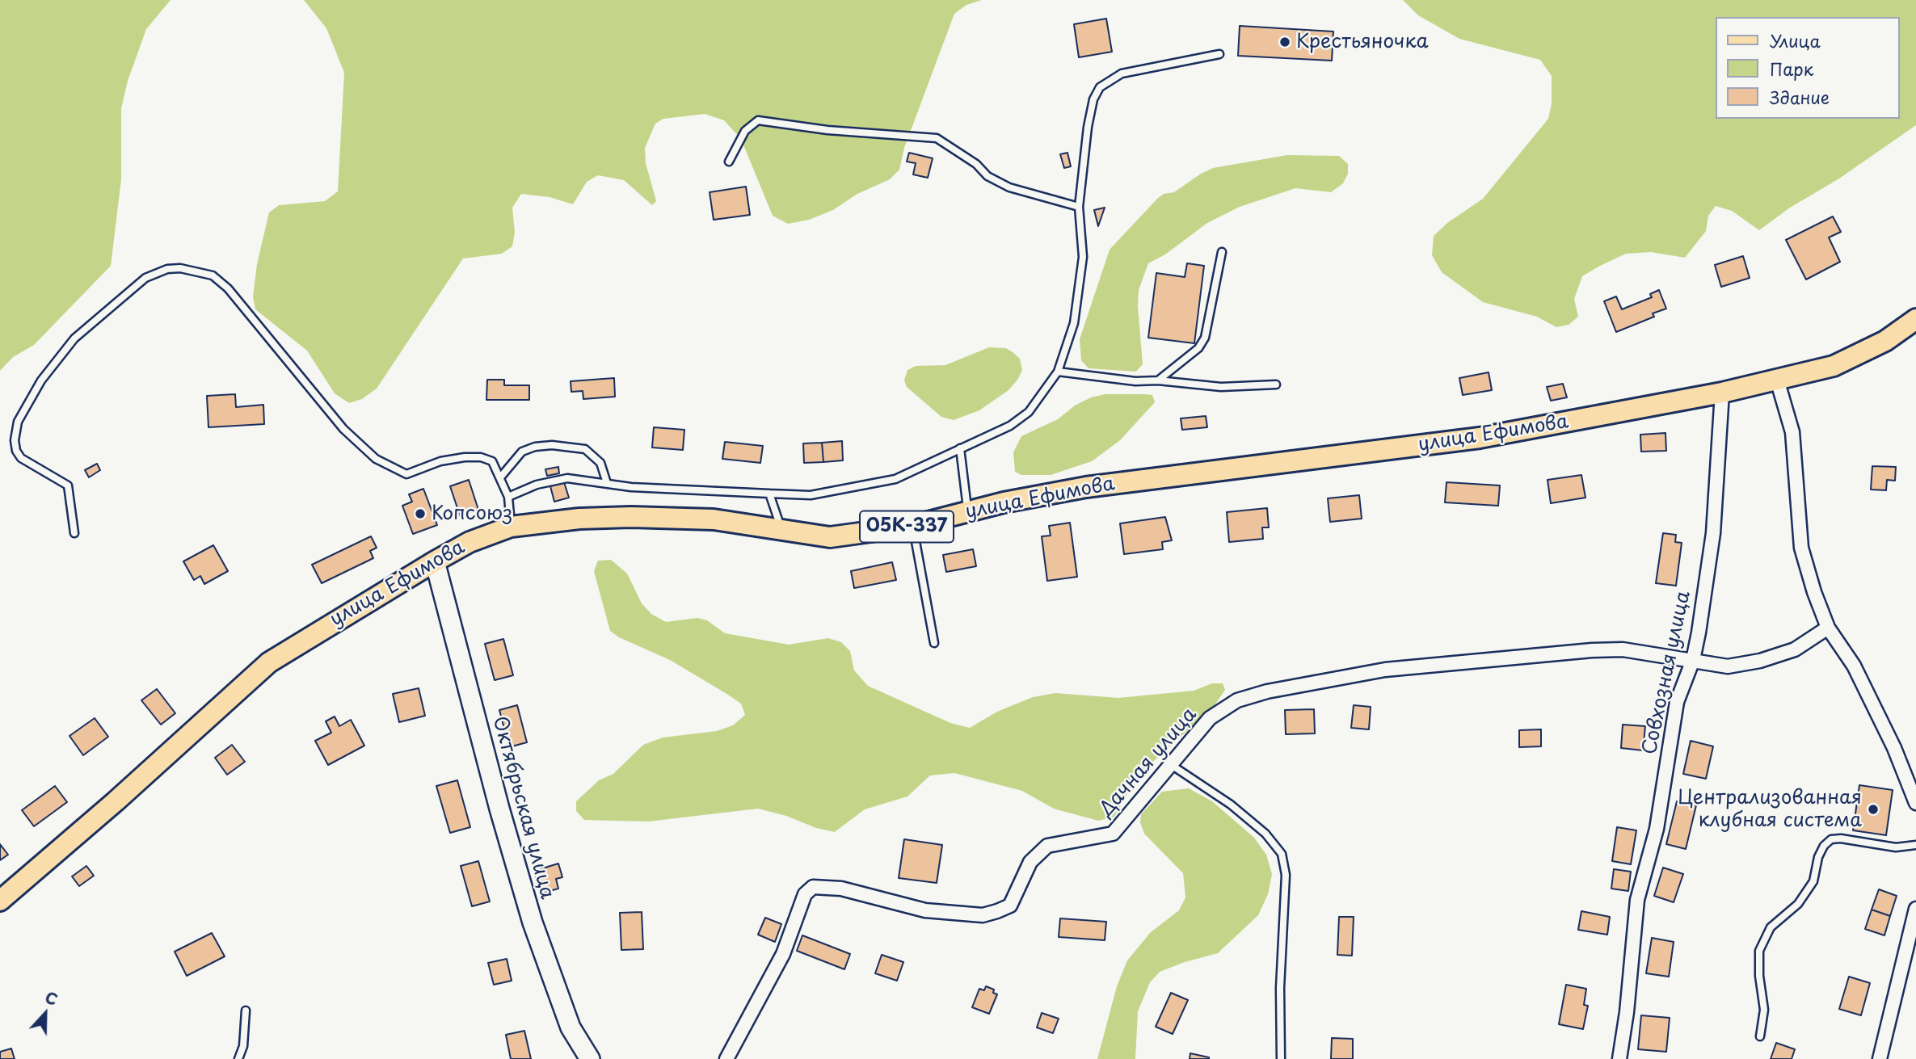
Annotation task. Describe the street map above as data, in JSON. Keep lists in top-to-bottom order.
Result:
{
  "streets": {
    "main road": ["улица Ефимова", "05К-337"],
    "street": ["Совхозная улица", "Дачная улица", "Октябрьская улица"]
  },
  "crossings": [
    ["улица Ефимова", "Совхозная улица"],
    ["улица Ефимова", "Октябрьская улица"],
    ["Совхозная улица", "Дачная улица"]
  ],
  "places": ["Крестьяночка", "Копсоюз", "Централизованная клубная система"],
  "legend": ["Улица", "Парк", "Здание"],
  "north": "top"
}
